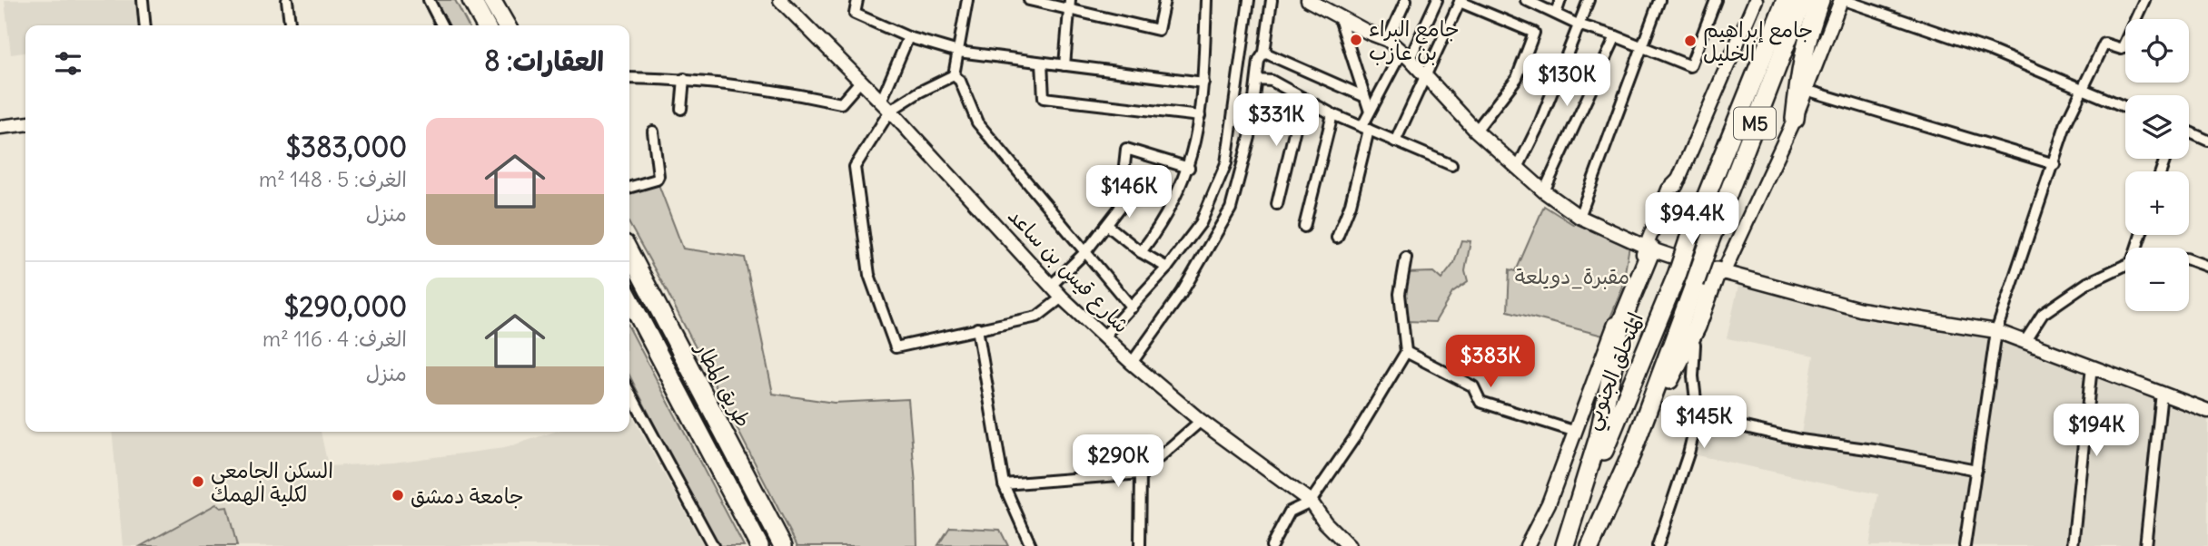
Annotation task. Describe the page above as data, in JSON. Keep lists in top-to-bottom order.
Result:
{
  "streets": {
    "highway": ["M5", "المتحلق الجنوبي", "طريق المطار"],
    "main road": ["شارع قيس بن ساعد"]
  },
  "parks": ["مقبرة_دويلعة"],
  "places": [
    "جامع البراء بن عازب",
    "جامع إبراهيم الخليل",
    "السكن الجامعي لكلية الهمك",
    "جامعة دمشق"
  ],
  "page": {
    "map_buttons": ["+", "−"],
    "heading": "العقارات: 8",
    "price": [
      "$130K",
      "$331K",
      "$146K",
      "$94.4K",
      "$383K",
      "$145K",
      "$194K",
      "$290K"
    ],
    "list": [
      {
        "name": "$383,000",
        "note": "الغرف: 5 · 148 m² · منزل"
      },
      {
        "name": "$290,000",
        "note": "الغرف: 4 · 116 m² · منزل"
      }
    ]
  }
}
